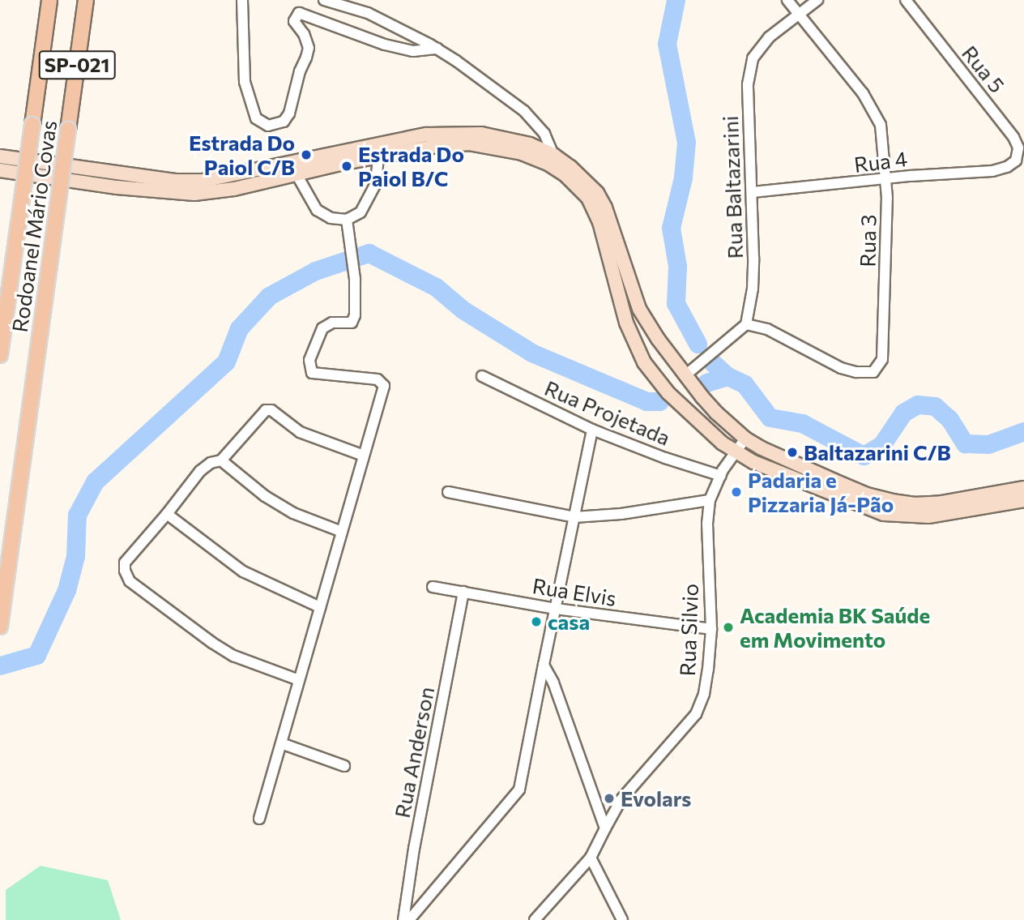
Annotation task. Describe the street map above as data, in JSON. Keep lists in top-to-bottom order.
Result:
{
  "streets": {
    "highway": ["SP-021", "Rodoanel Mário Covas"],
    "street": [
      "Rua 5",
      "Rua 4",
      "Rua Baltazarini",
      "Rua 3",
      "Rua Projetada",
      "Rua Elvis",
      "Rua Silvio",
      "Rua Anderson"
    ]
  },
  "crossings": [
    ["Rua 5", "Rua 4"],
    ["Rua 4", "Rua Baltazarini"],
    ["Rua 4", "Rua 3"],
    ["Rua Baltazarini", "Rua 3"],
    ["Rua Projetada", "Rua Silvio"],
    ["Rua Elvis", "Rua Silvio"],
    ["Rua Elvis", "Rua Anderson"]
  ],
  "places": [
    "Estrada Do Paiol C/B",
    "Estrada Do Paiol B/C",
    "Baltazarini C/B",
    "Padaria e Pizzaria Já-Pão",
    "casa",
    "Academia BK Saúde em Movimento",
    "Evolars"
  ]
}
